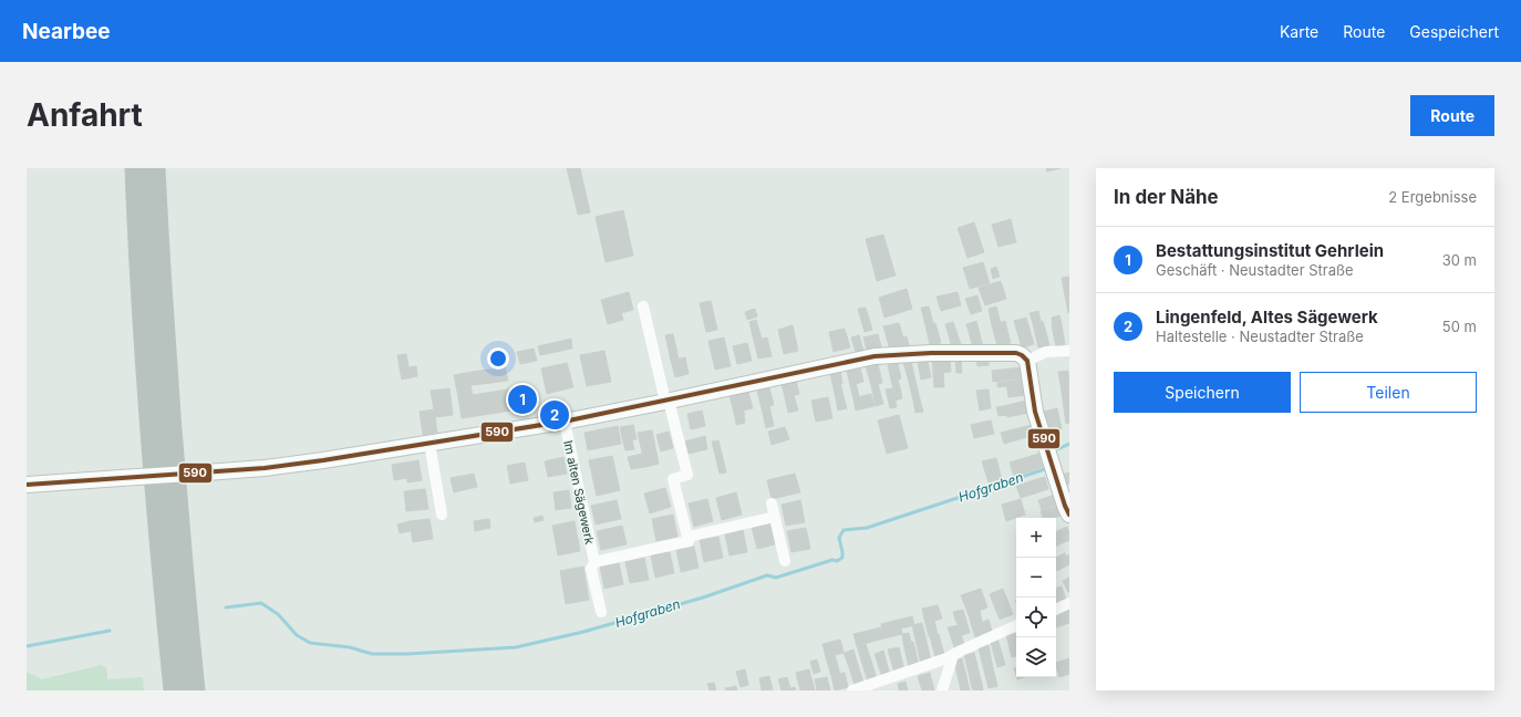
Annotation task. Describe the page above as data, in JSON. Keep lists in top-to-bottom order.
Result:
{
  "streets": {
    "street": ["Im alten Sägewerk"]
  },
  "water": ["Hofgraben"],
  "lines": ["transit line 590"],
  "page": {
    "header": "Nearbee",
    "nav": ["Karte", "Route", "Gespeichert"],
    "buttons": [
      "Route",
      ["Speichern", "Teilen"]
    ],
    "title": "Anfahrt",
    "heading": ["In der Nähe", "2 Ergebnisse"],
    "list": [
      {
        "mark": "1",
        "name": "Bestattungsinstitut Gehrlein",
        "note": "Geschäft · Neustadter Straße",
        "value": "30 m"
      },
      {
        "mark": "2",
        "name": "Lingenfeld, Altes Sägewerk",
        "note": "Haltestelle · Neustadter Straße",
        "value": "50 m"
      }
    ],
    "pins": ["1", "2"],
    "map_buttons": ["+", "−"]
  }
}
